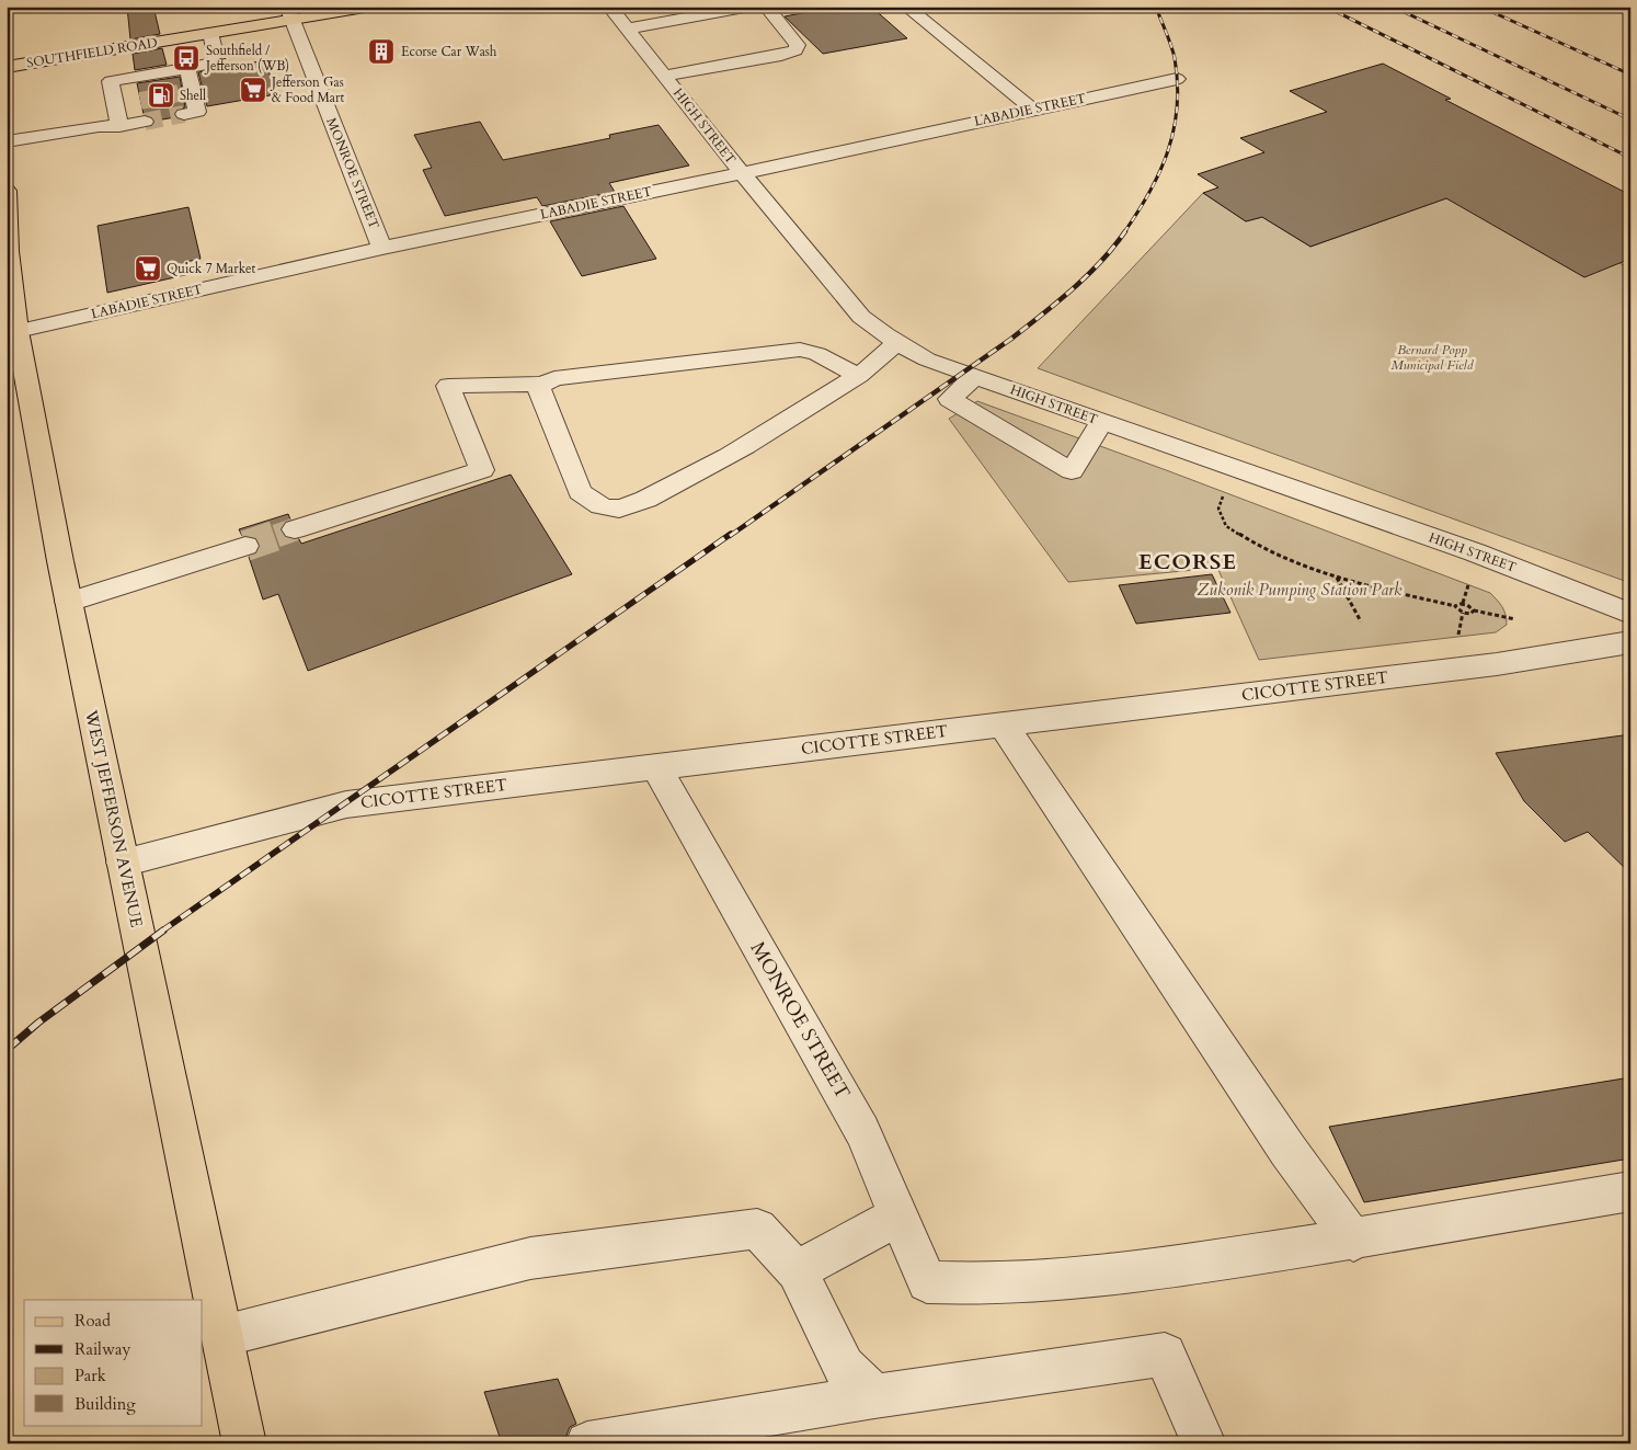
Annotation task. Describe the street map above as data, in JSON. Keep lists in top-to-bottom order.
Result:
{
  "streets": {
    "main road": ["SOUTHFIELD ROAD", "WEST JEFFERSON AVENUE"],
    "street": [
      "LABADIE STREET",
      "HIGH STREET",
      "MONROE STREET",
      "CICOTTE STREET"
    ]
  },
  "crossings": [
    ["SOUTHFIELD ROAD", "MONROE STREET"],
    ["LABADIE STREET", "HIGH STREET"],
    ["LABADIE STREET", "MONROE STREET"],
    ["LABADIE STREET", "WEST JEFFERSON AVENUE"],
    ["MONROE STREET", "CICOTTE STREET"],
    ["CICOTTE STREET", "WEST JEFFERSON AVENUE"]
  ],
  "districts": ["ECORSE"],
  "parks": ["Bernard Popp Municipal Field", "Zukonik Pumping Station Park"],
  "places": {
    "building": ["Ecorse Car Wash"],
    "bus stop": ["Southfield / Jefferson (WB)"],
    "supermarket": ["Jefferson Gas & Food Mart", "Quick 7 Market"],
    "fuel station": ["Shell"]
  },
  "legend": [
    "Road",
    "Railway",
    "Park",
    "Building"
  ]
}
